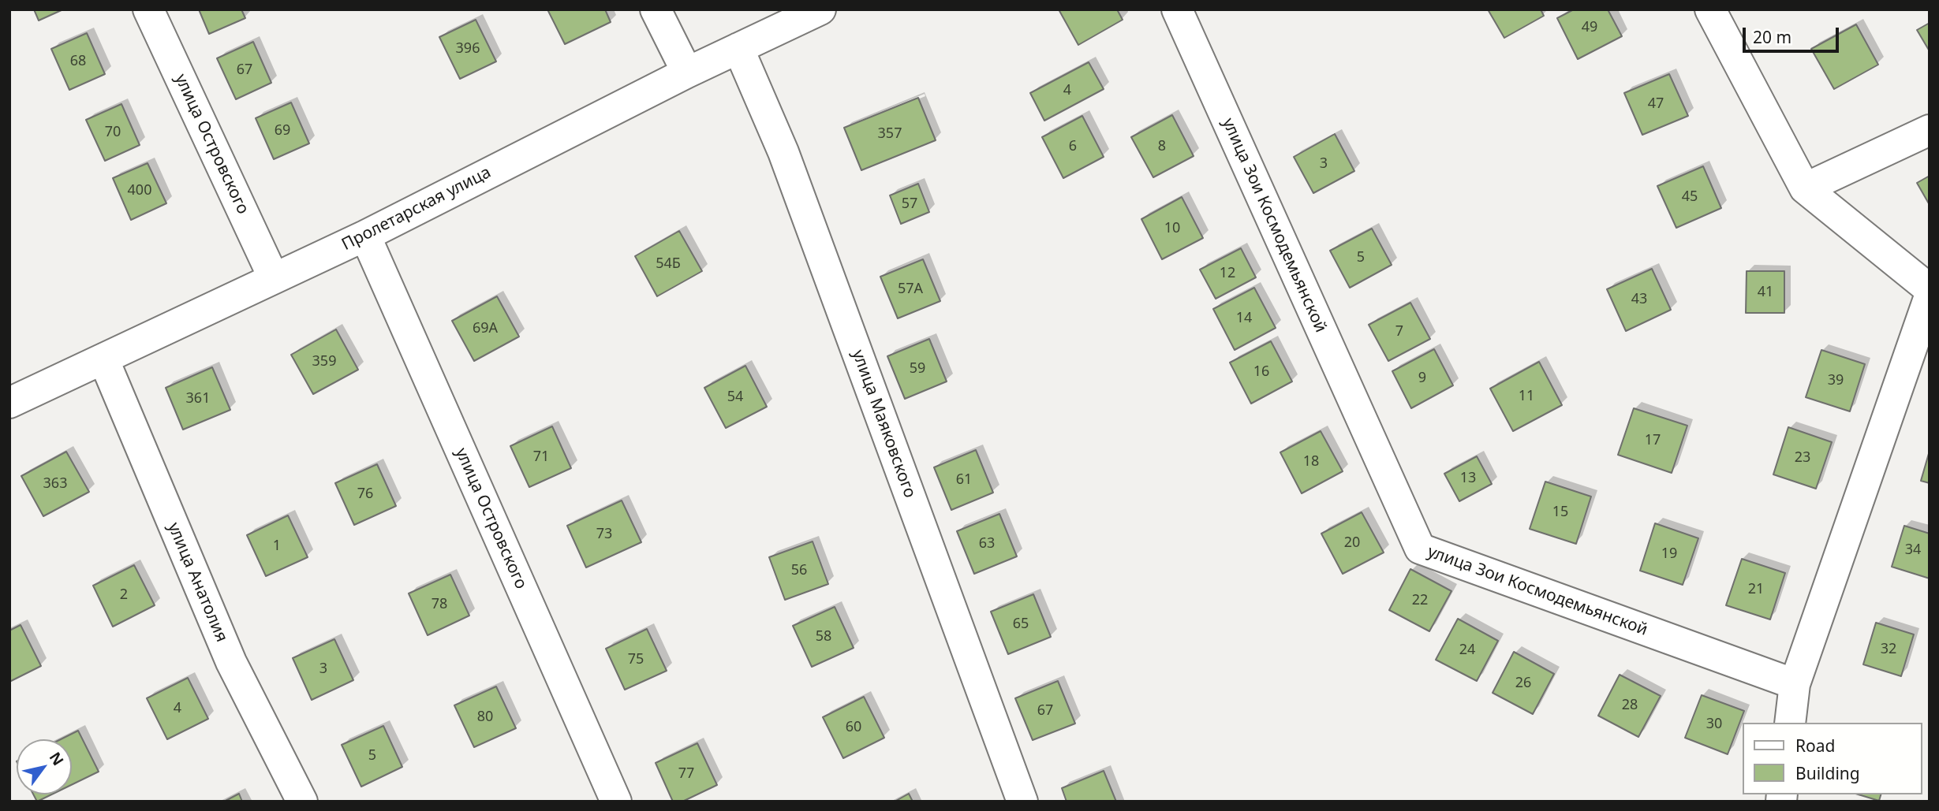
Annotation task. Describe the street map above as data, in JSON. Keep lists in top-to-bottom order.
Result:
{
  "streets": {
    "street": [
      "улица Островского",
      "Пролетарская улица",
      "улица Зои Космодемьянской",
      "улица Маяковского",
      "улица Анатолия"
    ]
  },
  "crossings": [
    ["улица Островского", "Пролетарская улица"],
    ["Пролетарская улица", "улица Маяковского"],
    ["Пролетарская улица", "улица Анатолия"]
  ],
  "house_numbers": [
    "49",
    "396",
    "68",
    "67",
    "4",
    "47",
    "69",
    "70",
    "357",
    "6",
    "8",
    "3",
    "400",
    "45",
    "57",
    "10",
    "5",
    "54Б",
    "12",
    "57А",
    "41",
    "43",
    "14",
    "69А",
    "7",
    "359",
    "59",
    "16",
    "9",
    "39",
    "11",
    "54",
    "361",
    "17",
    "71",
    "23",
    "18",
    "13",
    "61",
    "363",
    "76",
    "15",
    "73",
    "20",
    "63",
    "1",
    "34",
    "19",
    "56",
    "21",
    "2",
    "22",
    "78",
    "65",
    "58",
    "32",
    "24",
    "75",
    "3",
    "26",
    "28",
    "4",
    "67",
    "80",
    "30",
    "60",
    "5",
    "77"
  ],
  "legend": ["Road", "Building"],
  "scale_bar": "20 m",
  "north": "top right"
}
